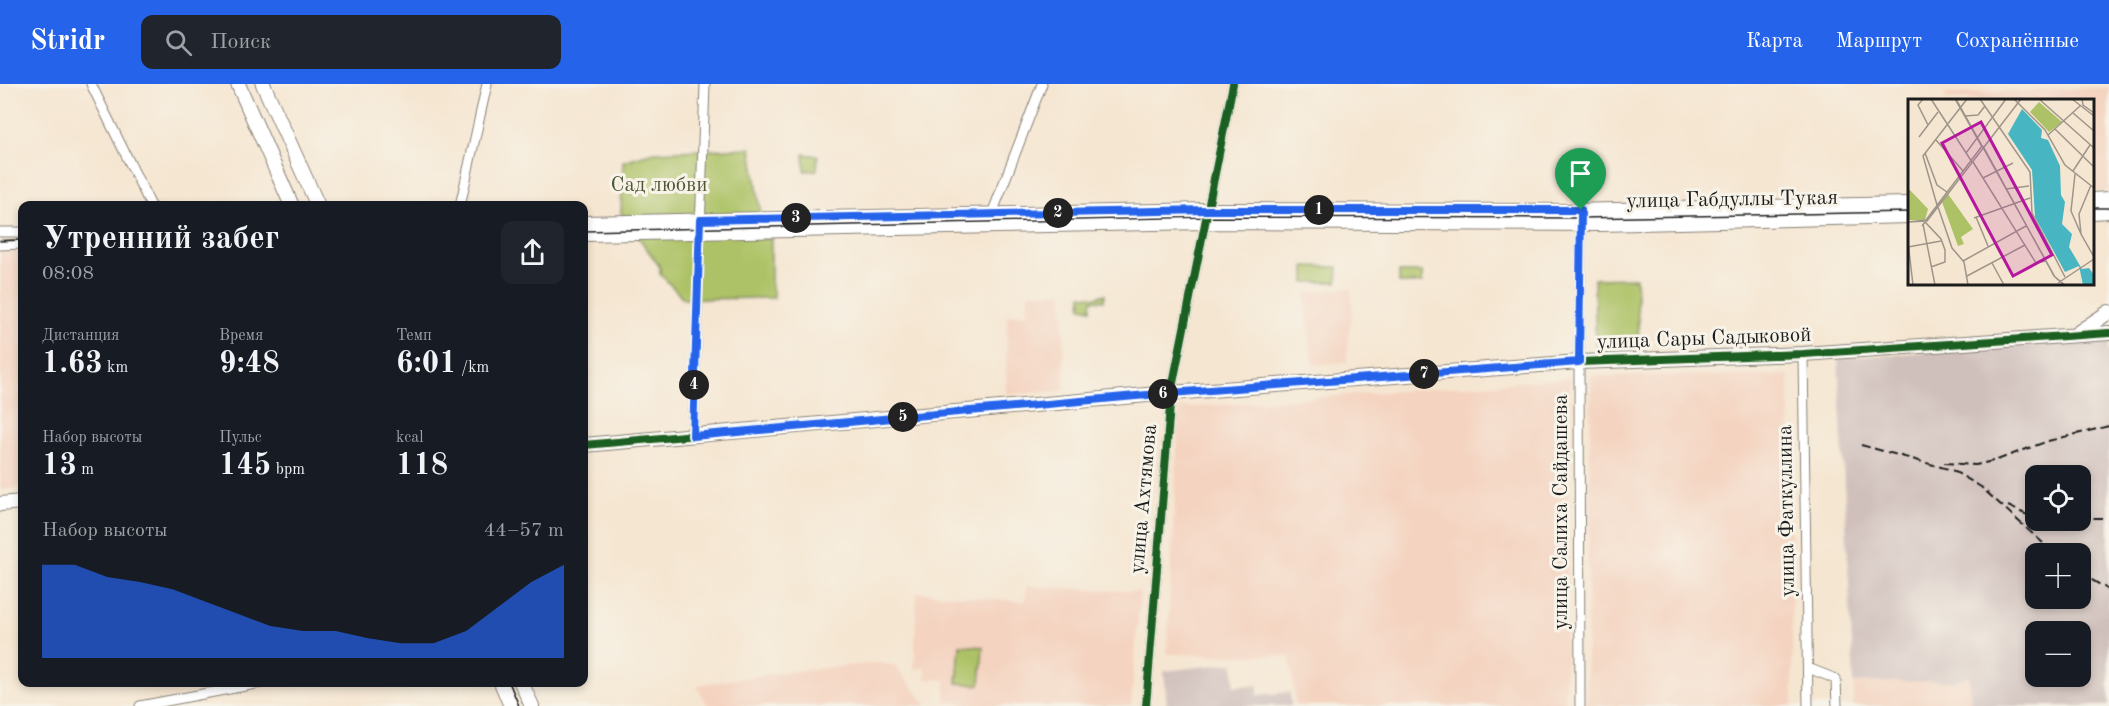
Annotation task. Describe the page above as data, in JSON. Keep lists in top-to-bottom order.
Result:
{
  "streets": {
    "main road": ["улица Габдуллы Тукая", "улица Сары Садыковой"],
    "street": ["улица Ахтямова", "улица Фаткуллина", "улица Салиха Сайдашева"]
  },
  "crossings": [
    ["улица Габдуллы Тукая", "улица Ахтямова"],
    ["улица Габдуллы Тукая", "улица Салиха Сайдашева"],
    ["улица Сары Садыковой", "улица Ахтямова"],
    ["улица Сары Садыковой", "улица Фаткуллина"],
    ["улица Сары Садыковой", "улица Салиха Сайдашева"]
  ],
  "parks": ["Сад любви"],
  "page": {
    "header": "Stridr",
    "search": "Поиск",
    "nav": ["Карта", "Маршрут", "Сохранённые"],
    "pins": [
      "1",
      "2",
      "3",
      "7",
      "4",
      "6",
      "5"
    ],
    "heading": ["Утренний забег", "08:08"],
    "stats": [
      ["Дистанция", "1.63 km"],
      ["Время", "9:48"],
      ["Темп", "6:01 /km"],
      ["Набор высоты", "13 m"],
      ["Пульс", "145 bpm"],
      ["kcal", "118"]
    ],
    "map_buttons": ["+", "−"],
    "chart": ["Набор высоты", "44–57 m"]
  }
}
